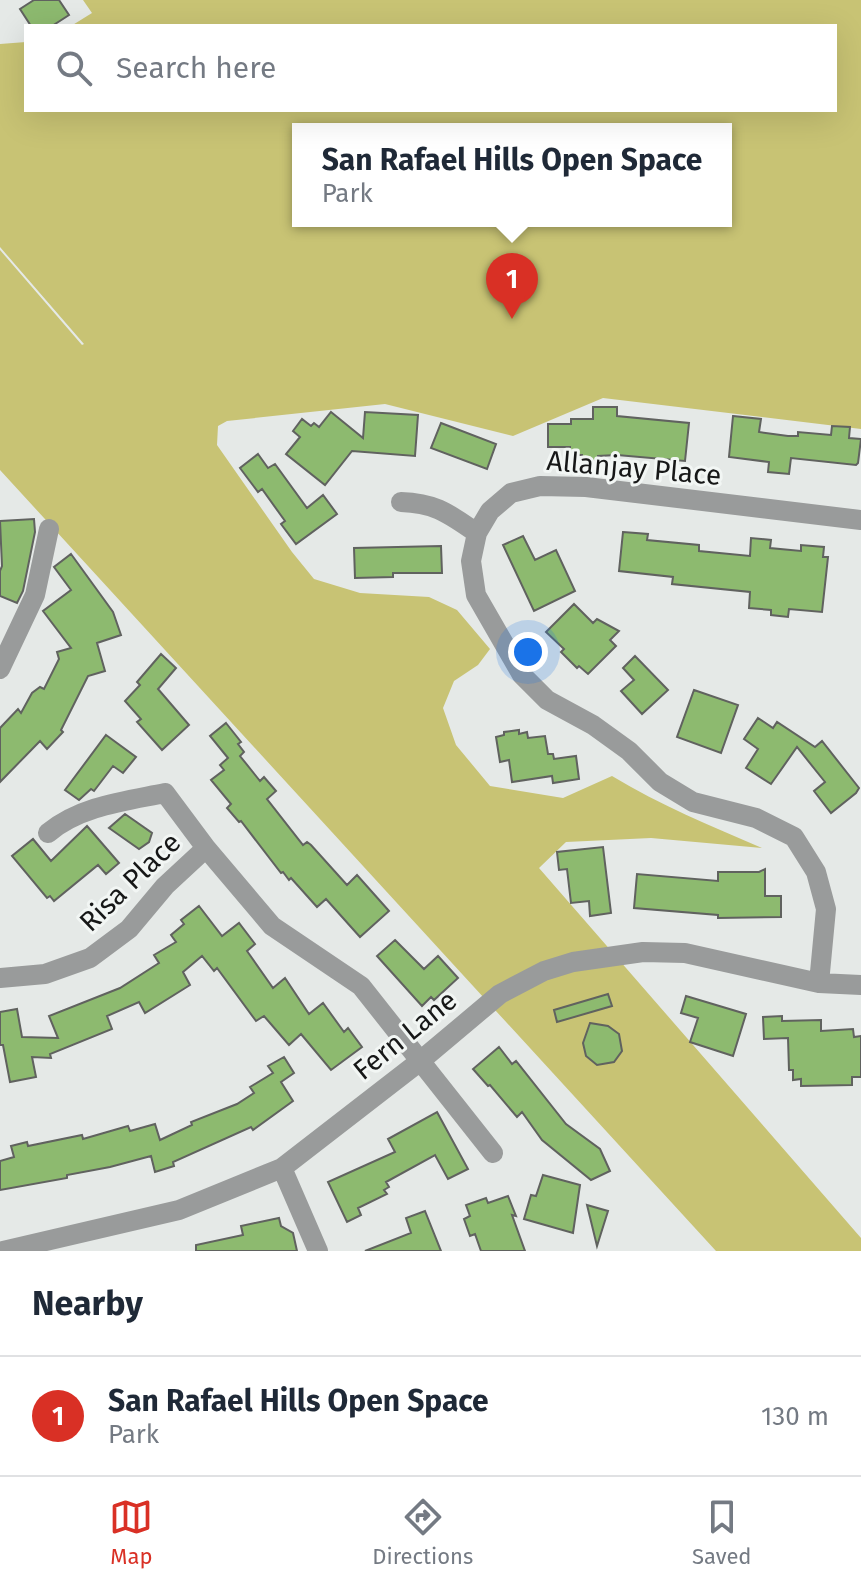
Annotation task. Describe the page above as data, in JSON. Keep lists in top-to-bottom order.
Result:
{
  "streets": {
    "street": ["Allanjay Place", "Risa Place", "Fern Lane"]
  },
  "page": {
    "search": "Search here",
    "popup": ["San Rafael Hills Open Space", "Park"],
    "pins": "1",
    "heading": "Nearby",
    "list": [
      {
        "mark": "1",
        "name": "San Rafael Hills Open Space",
        "note": "Park",
        "value": "130 m"
      }
    ],
    "nav": ["Map", "Directions", "Saved"]
  }
}
